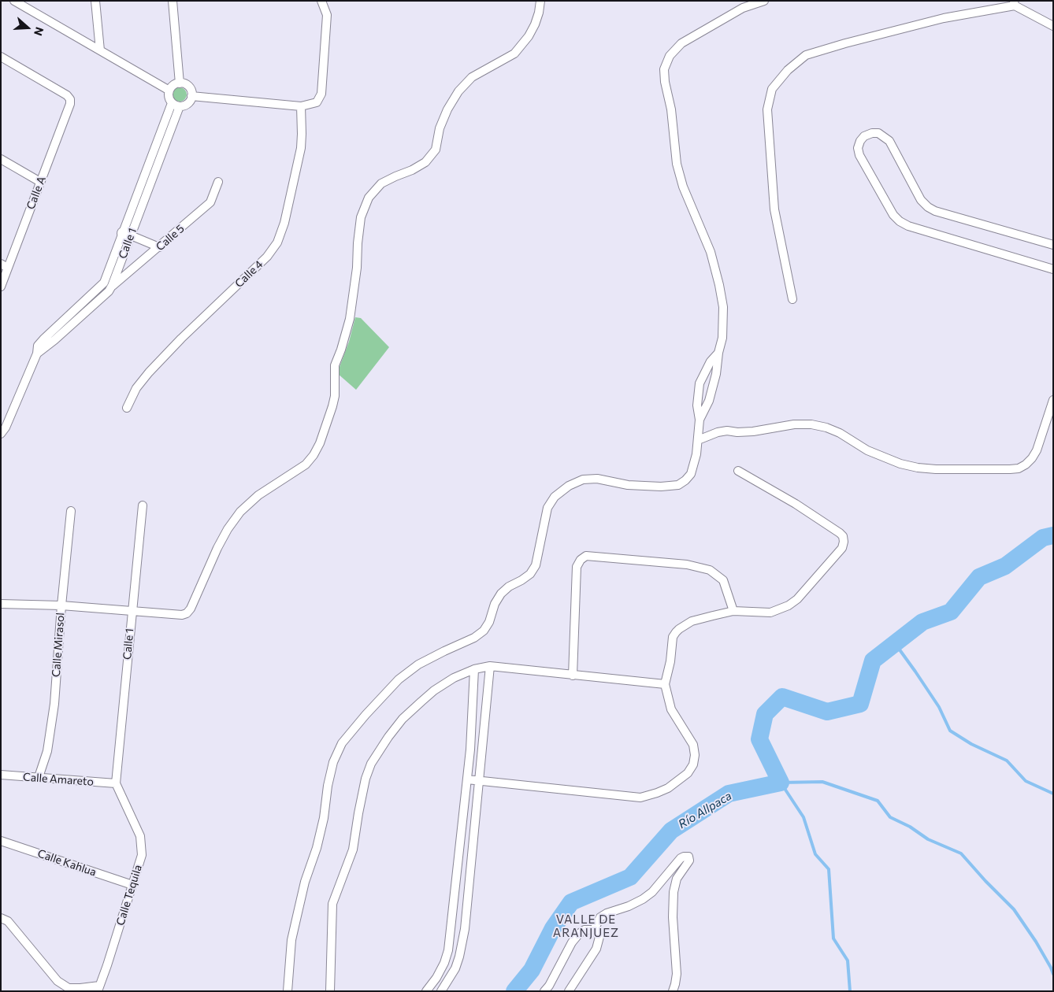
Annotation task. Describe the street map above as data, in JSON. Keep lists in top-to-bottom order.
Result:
{
  "streets": {
    "street": [
      "Calle A",
      "Calle 5",
      "Calle 1",
      "Calle 4",
      "Calle Mirasol",
      "Calle Amareto",
      "Calle Kahlua",
      "Calle Tequila"
    ]
  },
  "crossings": [
    ["Calle 5", "Calle 1"],
    ["Calle 1", "Calle Amareto"],
    ["Calle 1", "Calle Tequila"],
    ["Calle Mirasol", "Calle Amareto"],
    ["Calle Amareto", "Calle Tequila"],
    ["Calle Kahlua", "Calle Tequila"]
  ],
  "districts": ["VALLE DE ARANJUEZ"],
  "water": ["Río Allpaca"],
  "north": "right"
}
